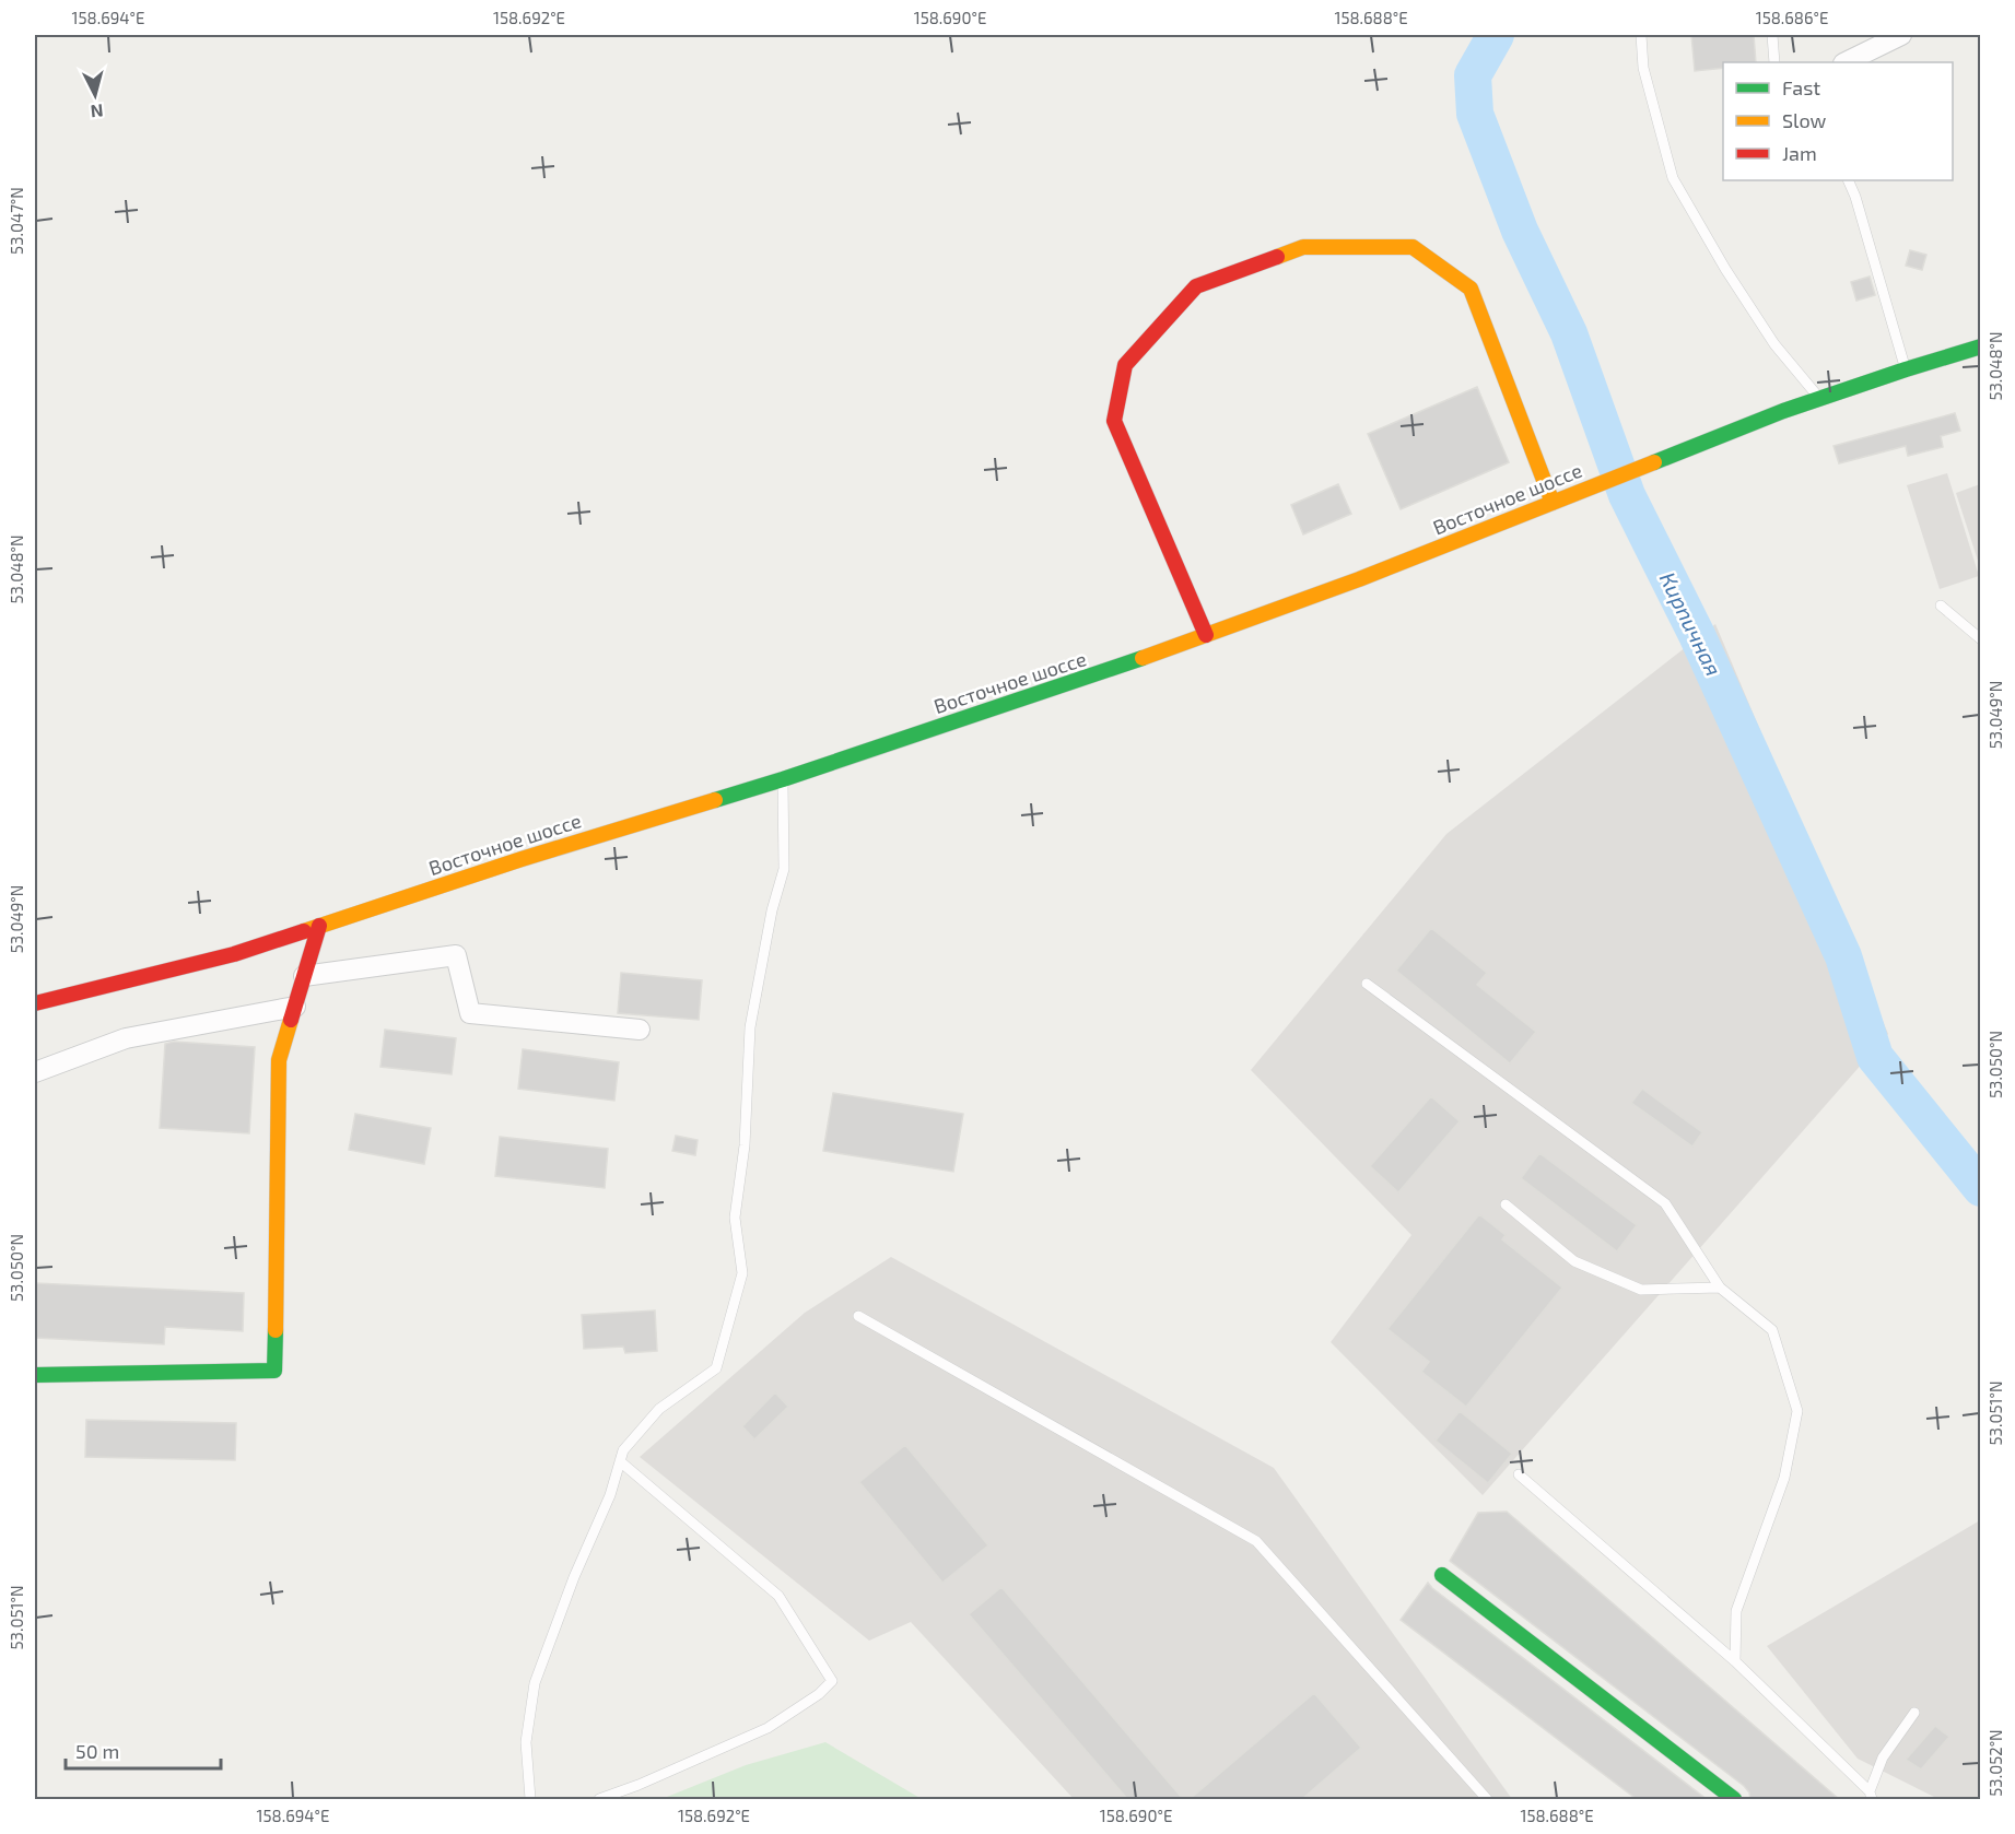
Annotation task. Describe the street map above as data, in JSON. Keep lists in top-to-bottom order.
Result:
{
  "streets": {
    "street": ["Восточное шоссе"]
  },
  "water": ["Кирпичная"],
  "legend": ["Fast", "Slow", "Jam"],
  "scale_bar": "50 m",
  "north": "bottom",
  "coordinates": [
    "158.694°E",
    "158.692°E",
    "158.690°E",
    "158.688°E",
    "158.686°E",
    "53.047°N",
    "53.048°N",
    "53.049°N",
    "53.050°N",
    "53.051°N",
    "53.052°N"
  ]
}
